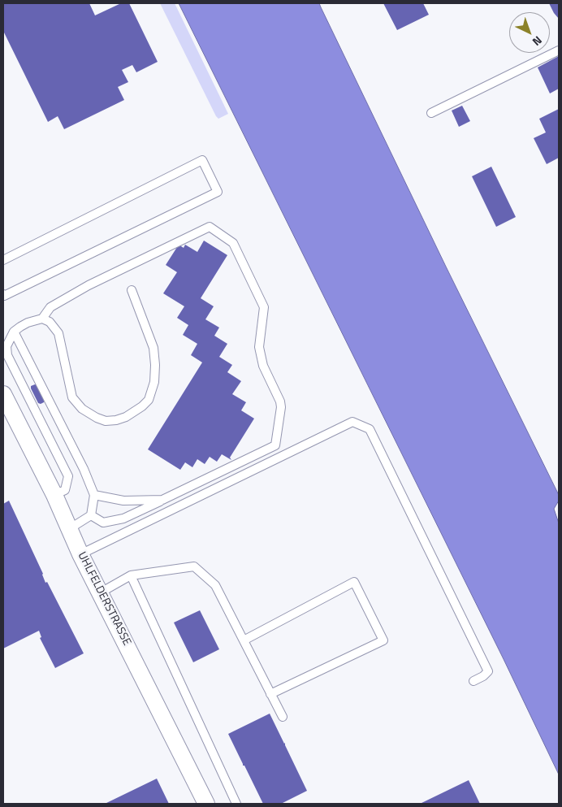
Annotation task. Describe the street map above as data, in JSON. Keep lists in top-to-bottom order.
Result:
{
  "streets": {
    "street": ["UHLFELDERSTRASSE"]
  },
  "north": "bottom right"
}
